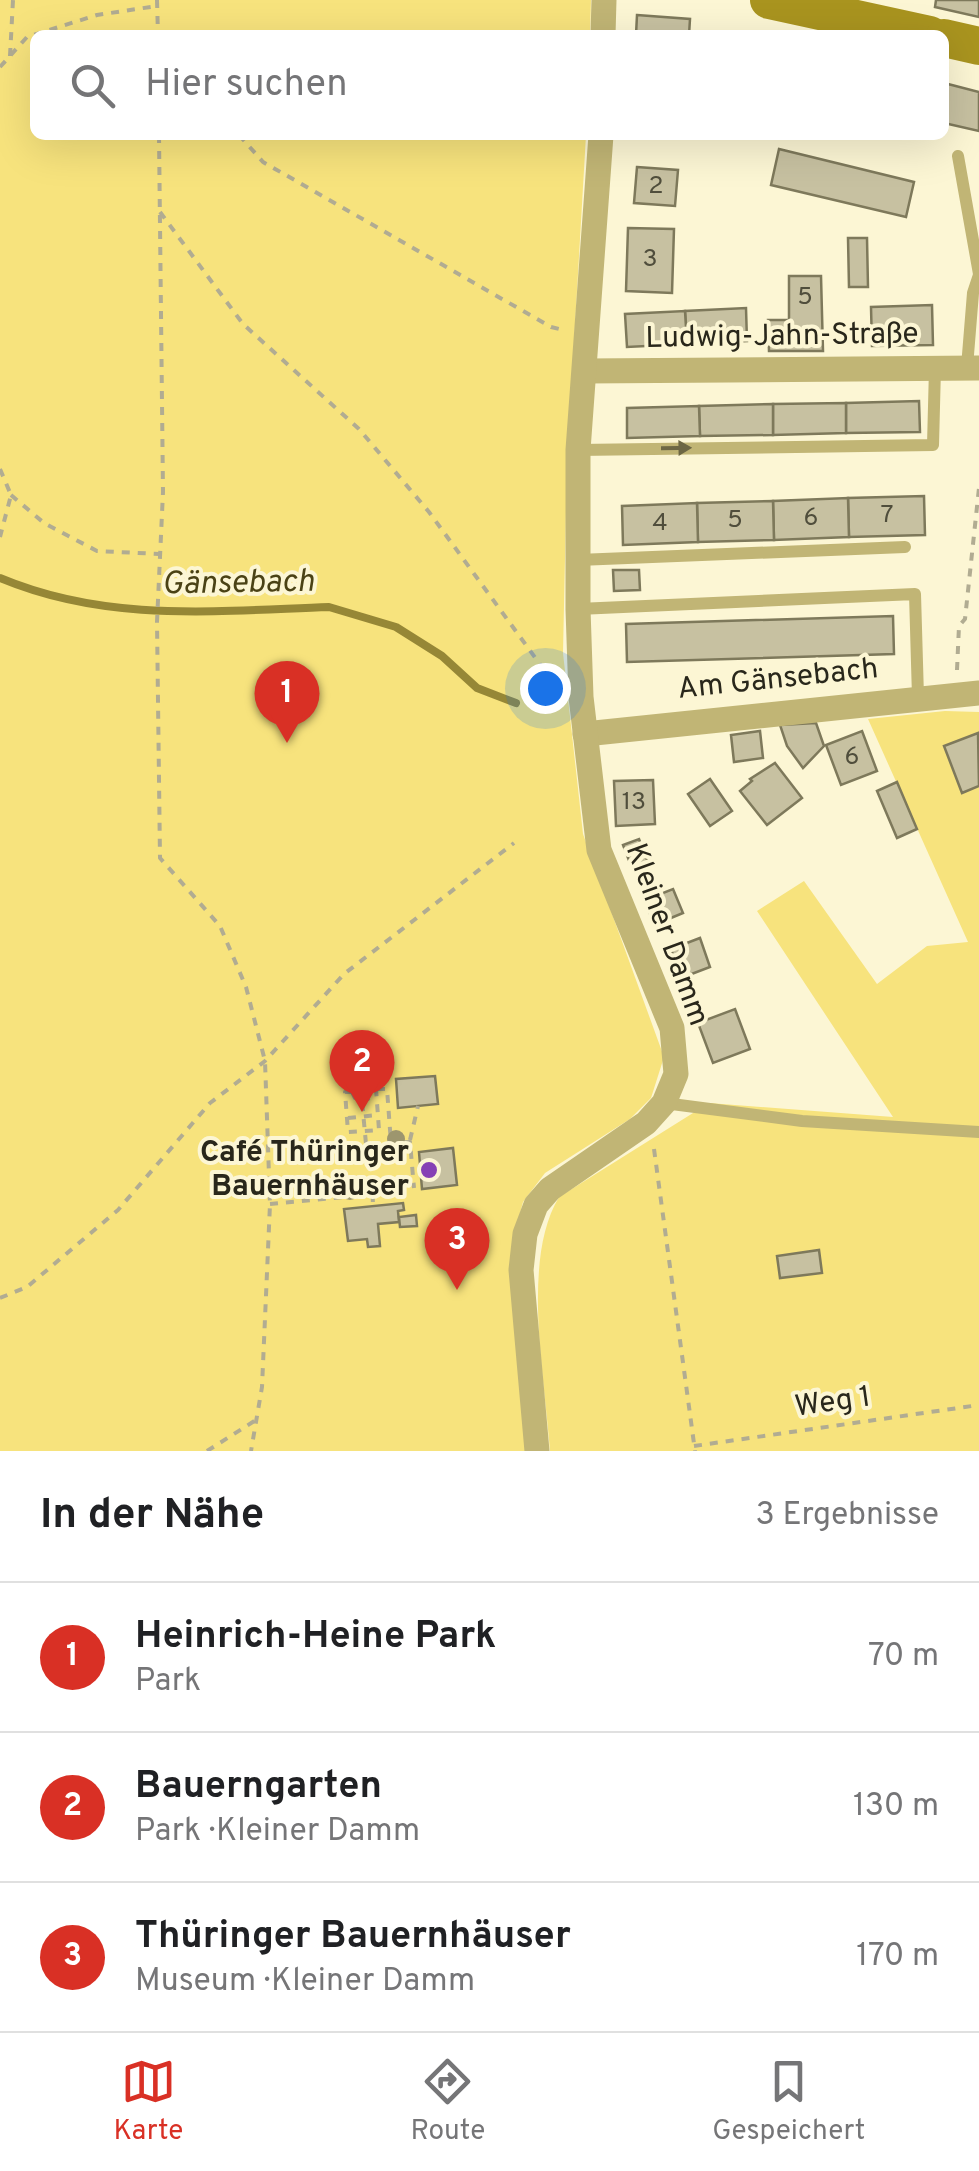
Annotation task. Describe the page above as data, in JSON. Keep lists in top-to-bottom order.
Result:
{
  "streets": {
    "street": ["Ludwig-Jahn-Straße", "Am Gänsebach", "Kleiner Damm"],
    "path": ["Weg 1"]
  },
  "crossings": [
    ["Ludwig-Jahn-Straße", "Kleiner Damm"],
    ["Am Gänsebach", "Kleiner Damm"]
  ],
  "water": ["Gänsebach"],
  "places": ["Café Thüringer Bauernhäuser"],
  "house_numbers": [
    "2",
    "3",
    "5",
    "7",
    "6",
    "5",
    "4",
    "6",
    "13"
  ],
  "page": {
    "search": "Hier suchen",
    "pins": ["1", "2", "3"],
    "heading": ["In der Nähe", "3 Ergebnisse"],
    "list": [
      {
        "mark": "1",
        "name": "Heinrich-Heine Park",
        "note": "Park",
        "value": "70 m"
      },
      {
        "mark": "2",
        "name": "Bauerngarten",
        "note": "Park · Kleiner Damm",
        "value": "130 m"
      },
      {
        "mark": "3",
        "name": "Thüringer Bauernhäuser",
        "note": "Museum · Kleiner Damm",
        "value": "170 m"
      }
    ],
    "nav": ["Karte", "Route", "Gespeichert"]
  }
}
